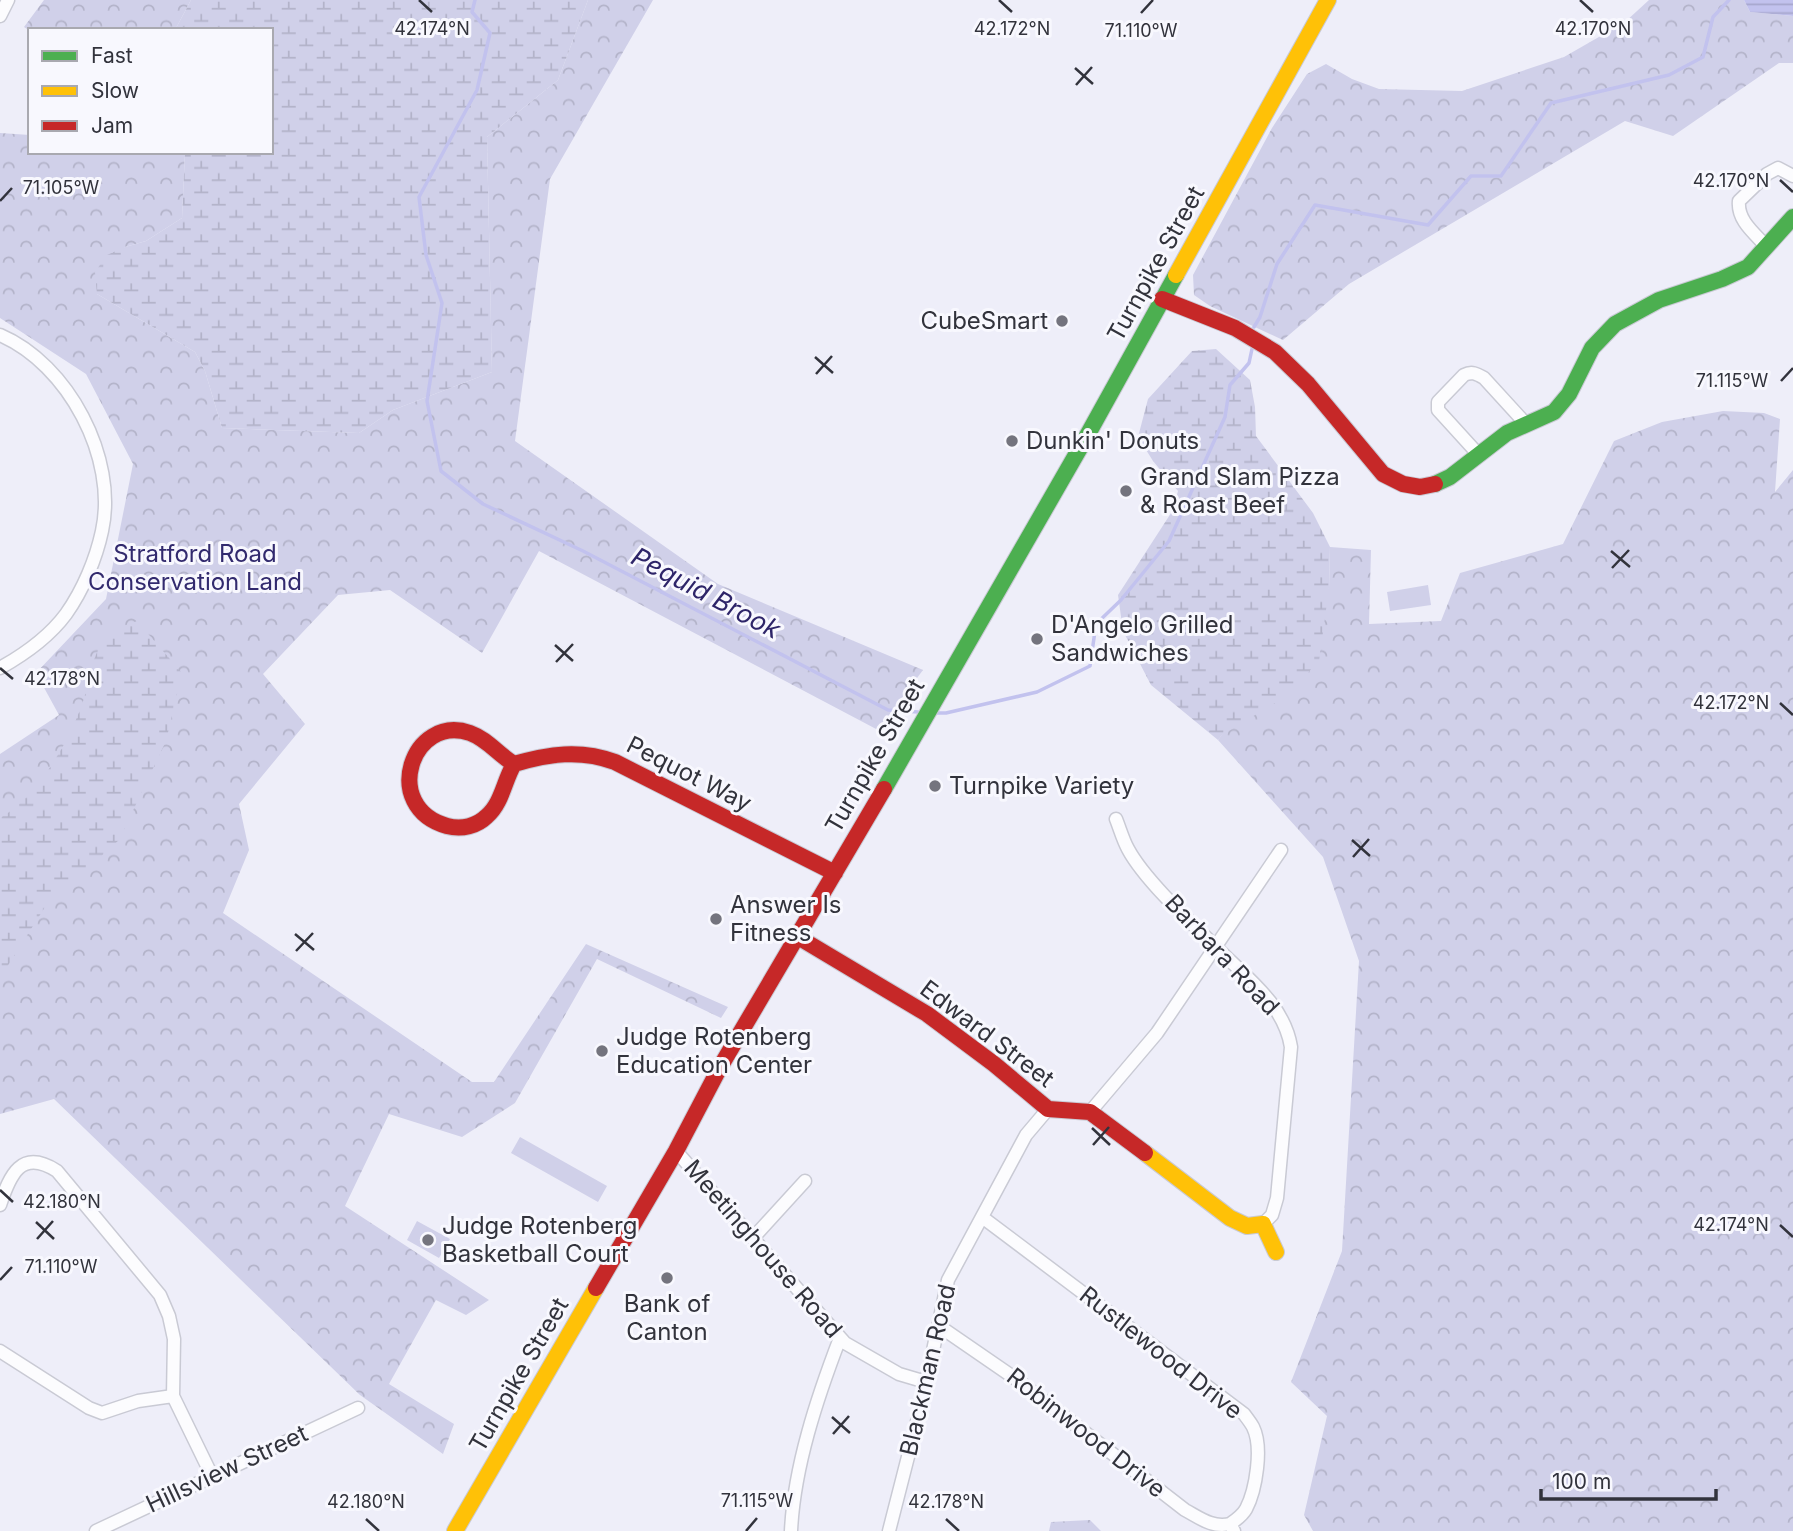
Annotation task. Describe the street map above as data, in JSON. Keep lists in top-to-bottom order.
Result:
{
  "streets": {
    "street": [
      "Turnpike Street",
      "Pequot Way",
      "Barbara Road",
      "Edward Street",
      "Meetinghouse Road",
      "Rustlewood Drive",
      "Blackman Road",
      "Robinwood Drive",
      "Hillsview Street"
    ]
  },
  "crossings": [
    ["Turnpike Street", "Pequot Way"],
    ["Turnpike Street", "Edward Street"],
    ["Turnpike Street", "Meetinghouse Road"],
    ["Edward Street", "Blackman Road"],
    ["Meetinghouse Road", "Blackman Road"],
    ["Rustlewood Drive", "Blackman Road"],
    ["Rustlewood Drive", "Robinwood Drive"],
    ["Blackman Road", "Robinwood Drive"]
  ],
  "water": ["Pequid Brook"],
  "parks": ["Stratford Road Conservation Land"],
  "places": [
    "CubeSmart",
    "Dunkin' Donuts",
    "Grand Slam Pizza & Roast Beef",
    "D'Angelo Grilled Sandwiches",
    "Turnpike Variety",
    "Answer Is Fitness",
    "Judge Rotenberg Education Center",
    "Judge Rotenberg Basketball Court",
    "Bank of Canton"
  ],
  "legend": ["Fast", "Slow", "Jam"],
  "scale_bar": "100 m",
  "coordinates": [
    "42.174°N",
    "42.172°N",
    "42.170°N",
    "71.110°W",
    "71.105°W",
    "71.115°W",
    "42.178°N",
    "42.180°N"
  ]
}
